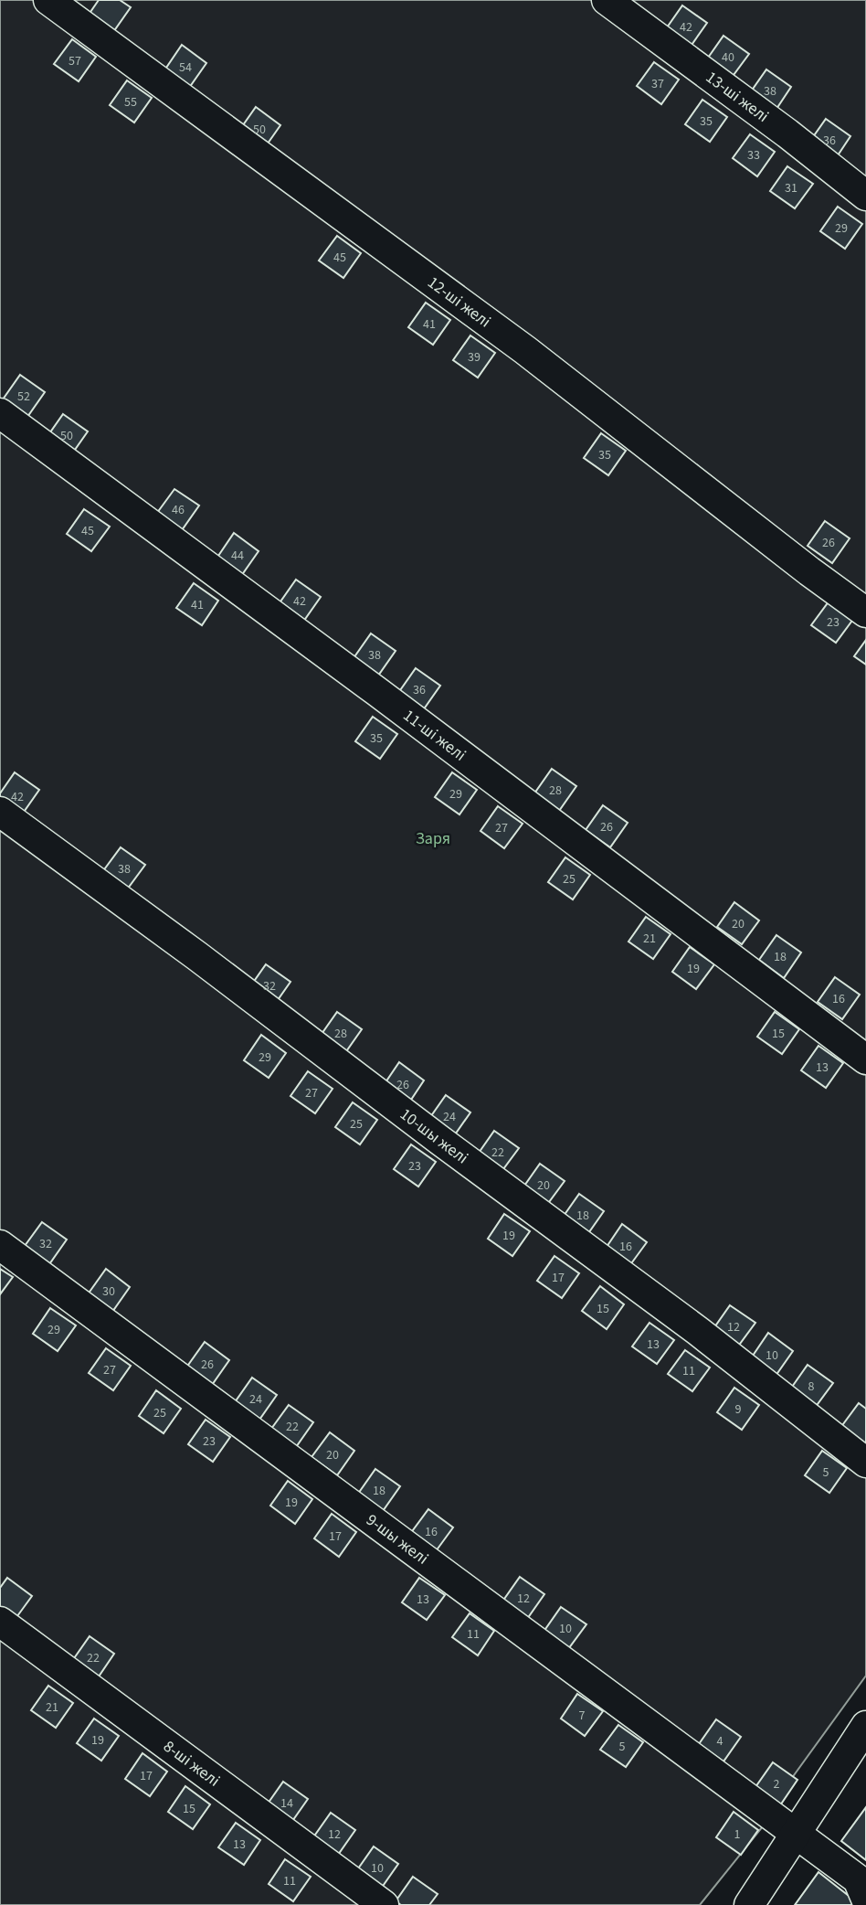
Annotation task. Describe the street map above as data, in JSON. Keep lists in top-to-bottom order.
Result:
{
  "streets": {
    "street": [
      "13-ші желі",
      "12-ші желі",
      "11-ші желі",
      "10-шы желі",
      "9-шы желі",
      "8-ші желі"
    ]
  },
  "parks": ["Заря"],
  "house_numbers": [
    "42",
    "40",
    "57",
    "54",
    "37",
    "38",
    "55",
    "35",
    "50",
    "36",
    "33",
    "31",
    "29",
    "45",
    "41",
    "39",
    "52",
    "50",
    "35",
    "46",
    "45",
    "26",
    "44",
    "42",
    "41",
    "23",
    "38",
    "36",
    "35",
    "28",
    "29",
    "42",
    "26",
    "27",
    "38",
    "25",
    "20",
    "21",
    "18",
    "19",
    "32",
    "16",
    "28",
    "15",
    "29",
    "13",
    "26",
    "27",
    "24",
    "25",
    "22",
    "23",
    "20",
    "18",
    "19",
    "32",
    "16",
    "17",
    "30",
    "15",
    "12",
    "29",
    "13",
    "10",
    "26",
    "27",
    "11",
    "8",
    "24",
    "9",
    "25",
    "22",
    "23",
    "20",
    "5",
    "18",
    "19",
    "16",
    "17",
    "12",
    "13",
    "10",
    "11",
    "22",
    "21",
    "7",
    "19",
    "4",
    "5",
    "17",
    "2",
    "14",
    "15",
    "12",
    "1",
    "13",
    "10",
    "11"
  ]
}
